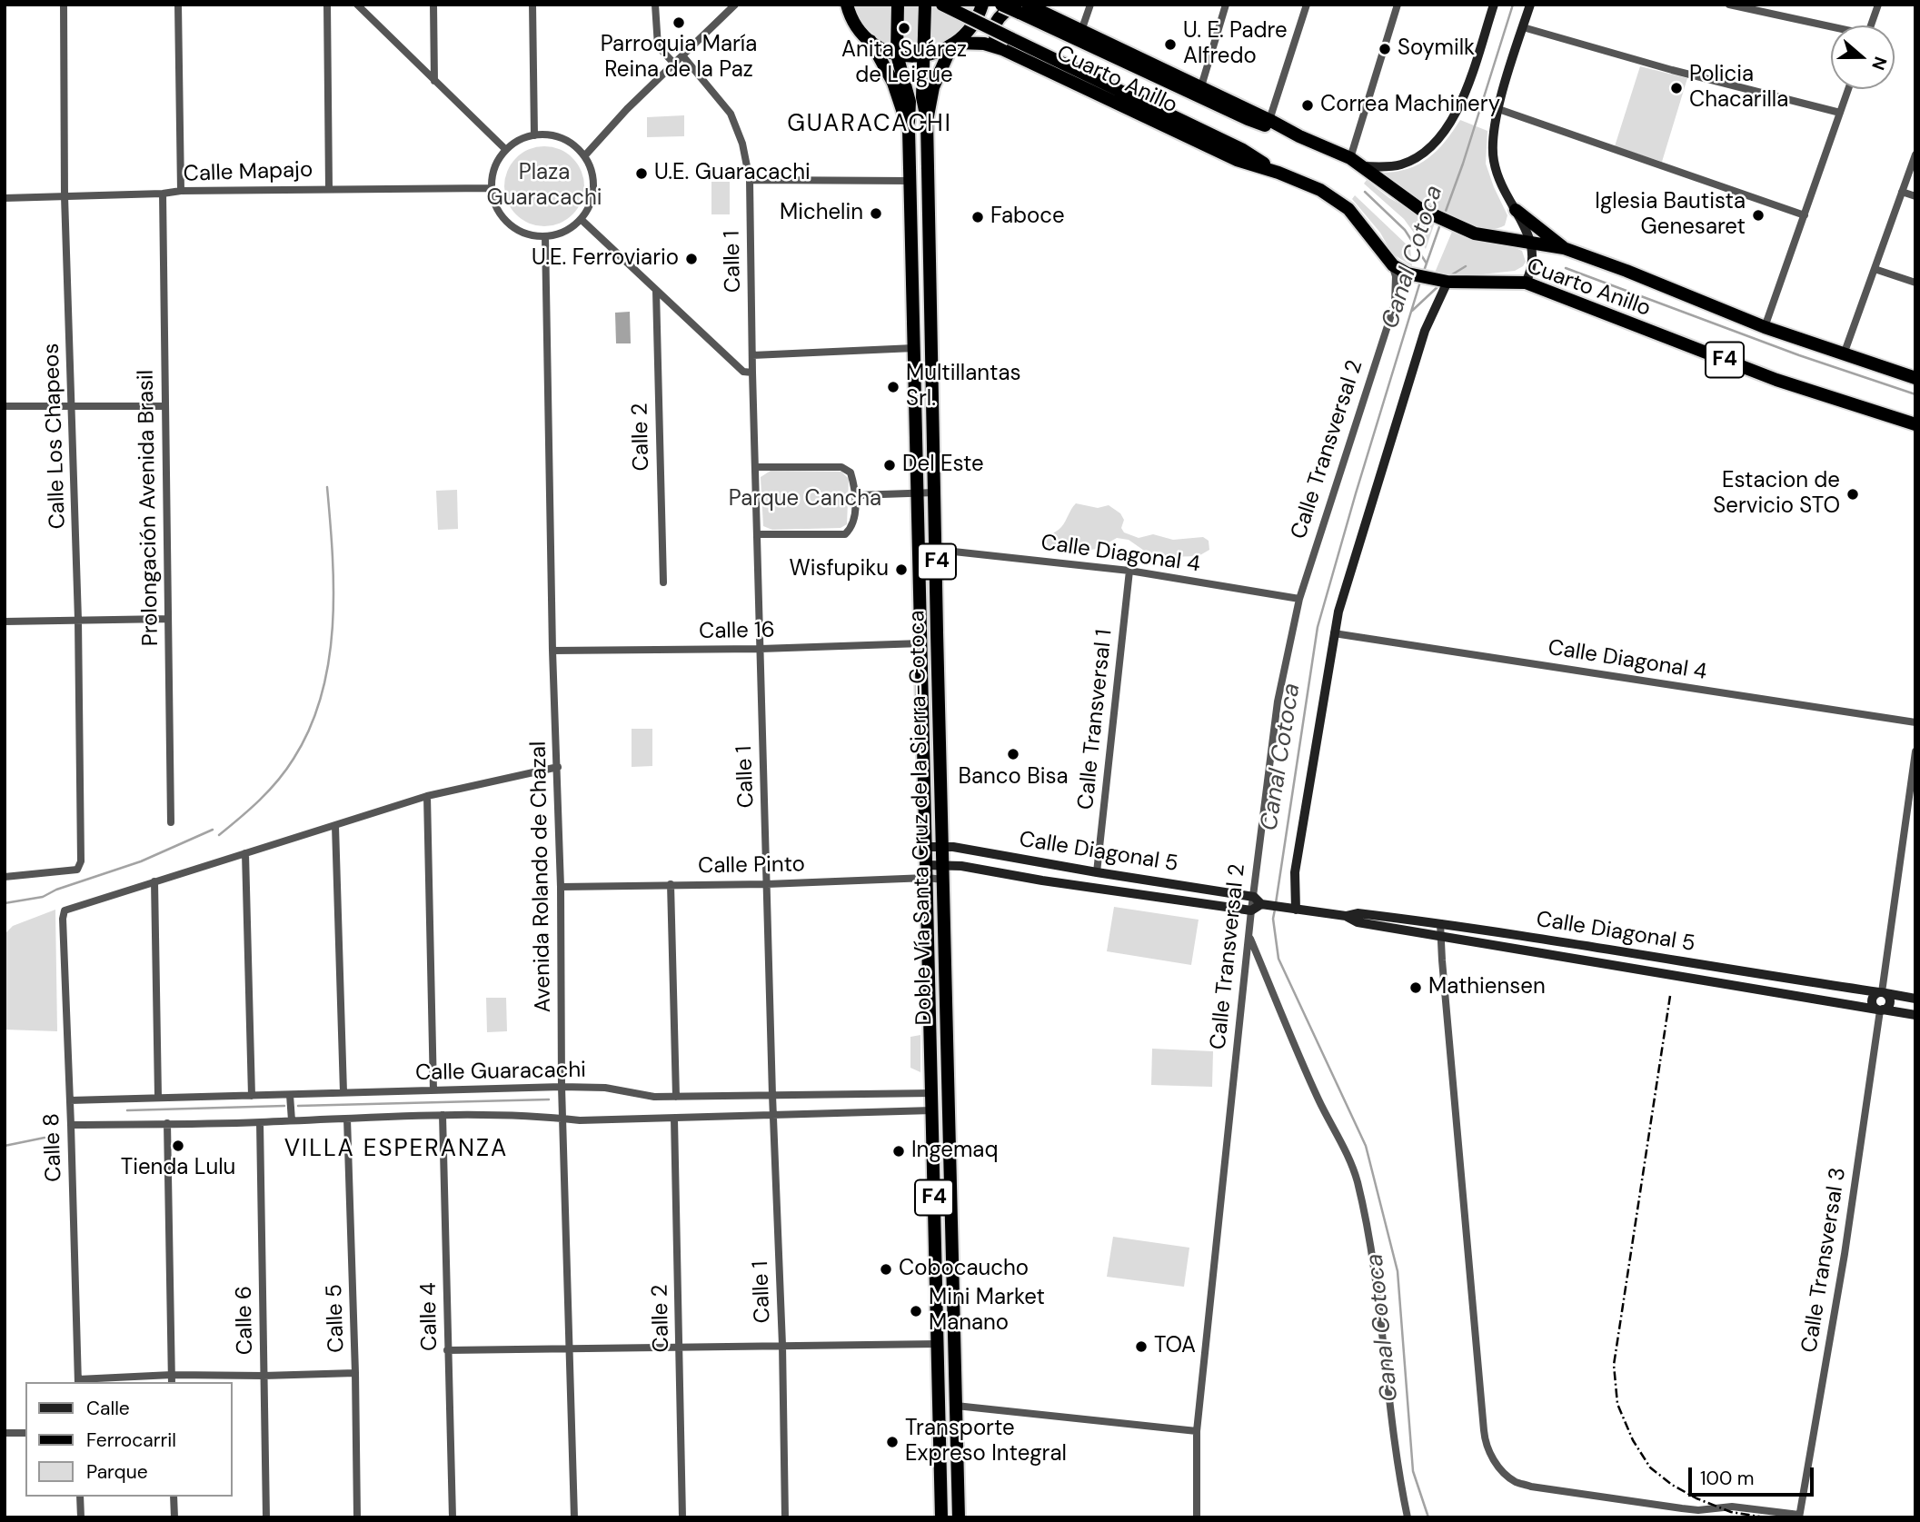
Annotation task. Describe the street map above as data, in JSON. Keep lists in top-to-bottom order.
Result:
{
  "streets": {
    "highway": ["Cuarto Anillo", "F4", "Doble Vía Santa Cruz de la Sierra-Cotoca"],
    "street": [
      "Calle Mapajo",
      "Calle 1",
      "Calle Los Chapeos",
      "Calle 2",
      "Calle Transversal 2",
      "Prolongación Avenida Brasil",
      "Calle Diagonal 4",
      "Calle 16",
      "Calle Transversal 1",
      "Calle Diagonal 5",
      "Calle Pinto",
      "Avenida Rolando de Chazal",
      "Calle Guaracachi",
      "Calle 8",
      "Calle Transversal 3",
      "Calle 4",
      "Calle 5",
      "Calle 6"
    ]
  },
  "crossings": [
    ["Cuarto Anillo", "F4"],
    ["Cuarto Anillo", "Calle Transversal 2"],
    ["Calle Mapajo", "Calle Los Chapeos"],
    ["Calle Mapajo", "Prolongación Avenida Brasil"],
    ["Calle Mapajo", "Avenida Rolando de Chazal"],
    ["Calle 1", "Calle 16"],
    ["Calle 1", "Calle Pinto"],
    ["Calle 1", "Calle Guaracachi"],
    ["F4", "Doble Vía Santa Cruz de la Sierra-Cotoca"],
    ["Calle 2", "Calle Guaracachi"],
    ["Calle Transversal 2", "Calle Diagonal 4"],
    ["Calle Transversal 2", "Calle Diagonal 5"],
    ["Calle Diagonal 4", "Calle Transversal 1"],
    ["Calle Diagonal 4", "Doble Vía Santa Cruz de la Sierra-Cotoca"],
    ["Calle 16", "Doble Vía Santa Cruz de la Sierra-Cotoca"],
    ["Calle 16", "Avenida Rolando de Chazal"],
    ["Calle Transversal 1", "Calle Diagonal 5"],
    ["Doble Vía Santa Cruz de la Sierra-Cotoca", "Calle Diagonal 5"],
    ["Doble Vía Santa Cruz de la Sierra-Cotoca", "Calle Pinto"],
    ["Doble Vía Santa Cruz de la Sierra-Cotoca", "Calle Guaracachi"],
    ["Calle Diagonal 5", "Calle Pinto"],
    ["Calle Diagonal 5", "Calle Transversal 3"],
    ["Calle Pinto", "Avenida Rolando de Chazal"],
    ["Avenida Rolando de Chazal", "Calle Guaracachi"],
    ["Calle Guaracachi", "Calle 8"],
    ["Calle Guaracachi", "Calle 4"],
    ["Calle Guaracachi", "Calle 5"],
    ["Calle Guaracachi", "Calle 6"]
  ],
  "districts": ["GUARACACHI", "VILLA ESPERANZA"],
  "water": ["Canal Cotoca"],
  "parks": ["Plaza Guaracachi", "Parque Cancha"],
  "places": [
    "Parroquia María Reina de la Paz",
    "Anita Suárez de Leigue",
    "U. E. Padre Alfredo",
    "Soymilk",
    "Policia Chacarilla",
    "Correa Machinery",
    "U.E. Guaracachi",
    "Michelin",
    "Iglesia Bautista Genesaret",
    "Faboce",
    "U.E. Ferroviario",
    "Multillantas Srl.",
    "Del Este",
    "Estacion de Servicio STO",
    "Wisfupiku",
    "Banco Bisa",
    "Mathiensen",
    "Tienda Lulu",
    "Ingemaq",
    "Cobocaucho",
    "Mini Market Manano",
    "TOA",
    "Transporte Expreso Integral"
  ],
  "legend": ["Calle", "Ferrocarril", "Parque"],
  "scale_bar": "100 m",
  "north": "right"
}
